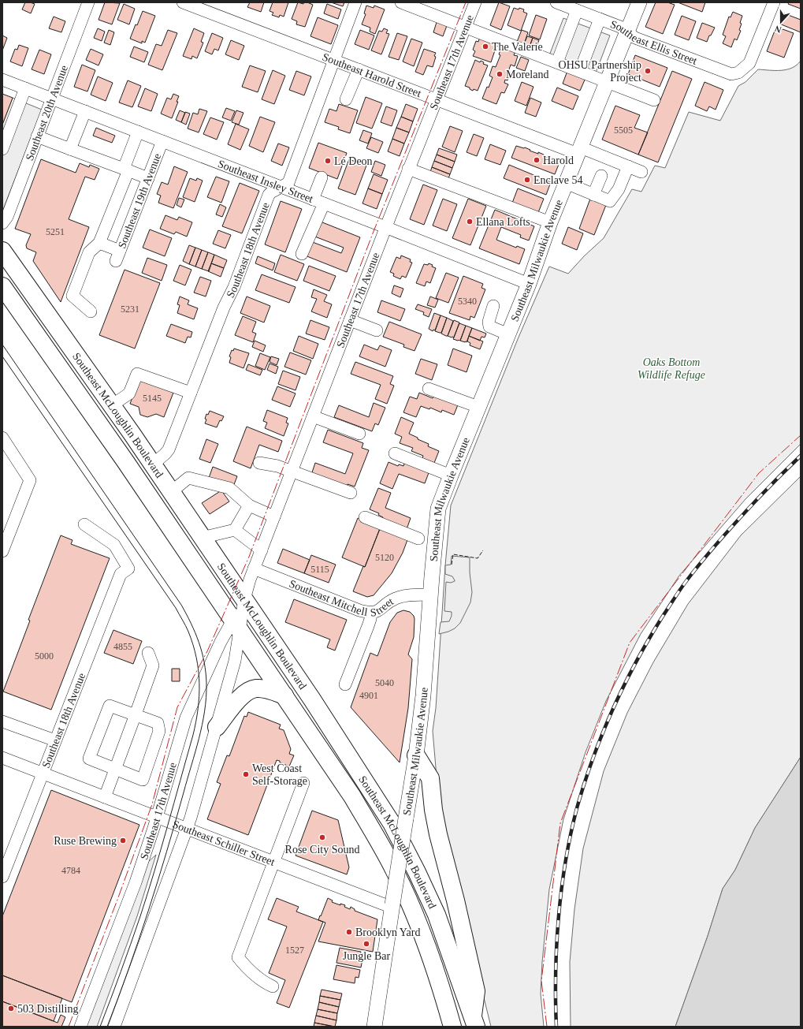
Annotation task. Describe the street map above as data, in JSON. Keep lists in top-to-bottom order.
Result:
{
  "streets": {
    "highway": ["Southeast McLoughlin Boulevard"],
    "main road": ["Southeast Milwaukie Avenue"],
    "street": [
      "Southeast Ellis Street",
      "Southeast 17th Avenue",
      "Southeast Harold Street",
      "Southeast 20th Avenue",
      "Southeast Insley Street",
      "Southeast 19th Avenue",
      "Southeast 18th Avenue",
      "Southeast Mitchell Street",
      "Southeast Schiller Street"
    ]
  },
  "crossings": [
    ["Southeast Ellis Street", "Southeast Milwaukie Avenue"],
    ["Southeast 17th Avenue", "Southeast Harold Street"],
    ["Southeast 17th Avenue", "Southeast Insley Street"],
    ["Southeast 17th Avenue", "Southeast McLoughlin Boulevard"],
    ["Southeast 17th Avenue", "Southeast Mitchell Street"],
    ["Southeast 17th Avenue", "Southeast Schiller Street"],
    ["Southeast Harold Street", "Southeast 18th Avenue"],
    ["Southeast Harold Street", "Southeast Milwaukie Avenue"],
    ["Southeast 20th Avenue", "Southeast Insley Street"],
    ["Southeast Insley Street", "Southeast 19th Avenue"],
    ["Southeast Insley Street", "Southeast 18th Avenue"],
    ["Southeast Insley Street", "Southeast Milwaukie Avenue"],
    ["Southeast 18th Avenue", "Southeast McLoughlin Boulevard"],
    ["Southeast 18th Avenue", "Southeast Schiller Street"],
    ["Southeast Milwaukie Avenue", "Southeast Mitchell Street"],
    ["Southeast Milwaukie Avenue", "Southeast Schiller Street"]
  ],
  "parks": ["Oaks Bottom Wildlife Refuge"],
  "places": [
    "The Valerie",
    "OHSU Partnership Project",
    "Moreland",
    "Harold",
    "Lé Deon",
    "Enclave 54",
    "Ellana Lofts",
    "West Coast Self-Storage",
    "Rose City Sound",
    "Ruse Brewing",
    "Brooklyn Yard",
    "Jungle Bar",
    "503 Distilling"
  ],
  "house_numbers": [
    "5505",
    "5251",
    "5340",
    "5231",
    "5145",
    "5120",
    "5115",
    "4855",
    "5000",
    "5040",
    "4901",
    "4784",
    "1527"
  ],
  "north": "bottom"
}
